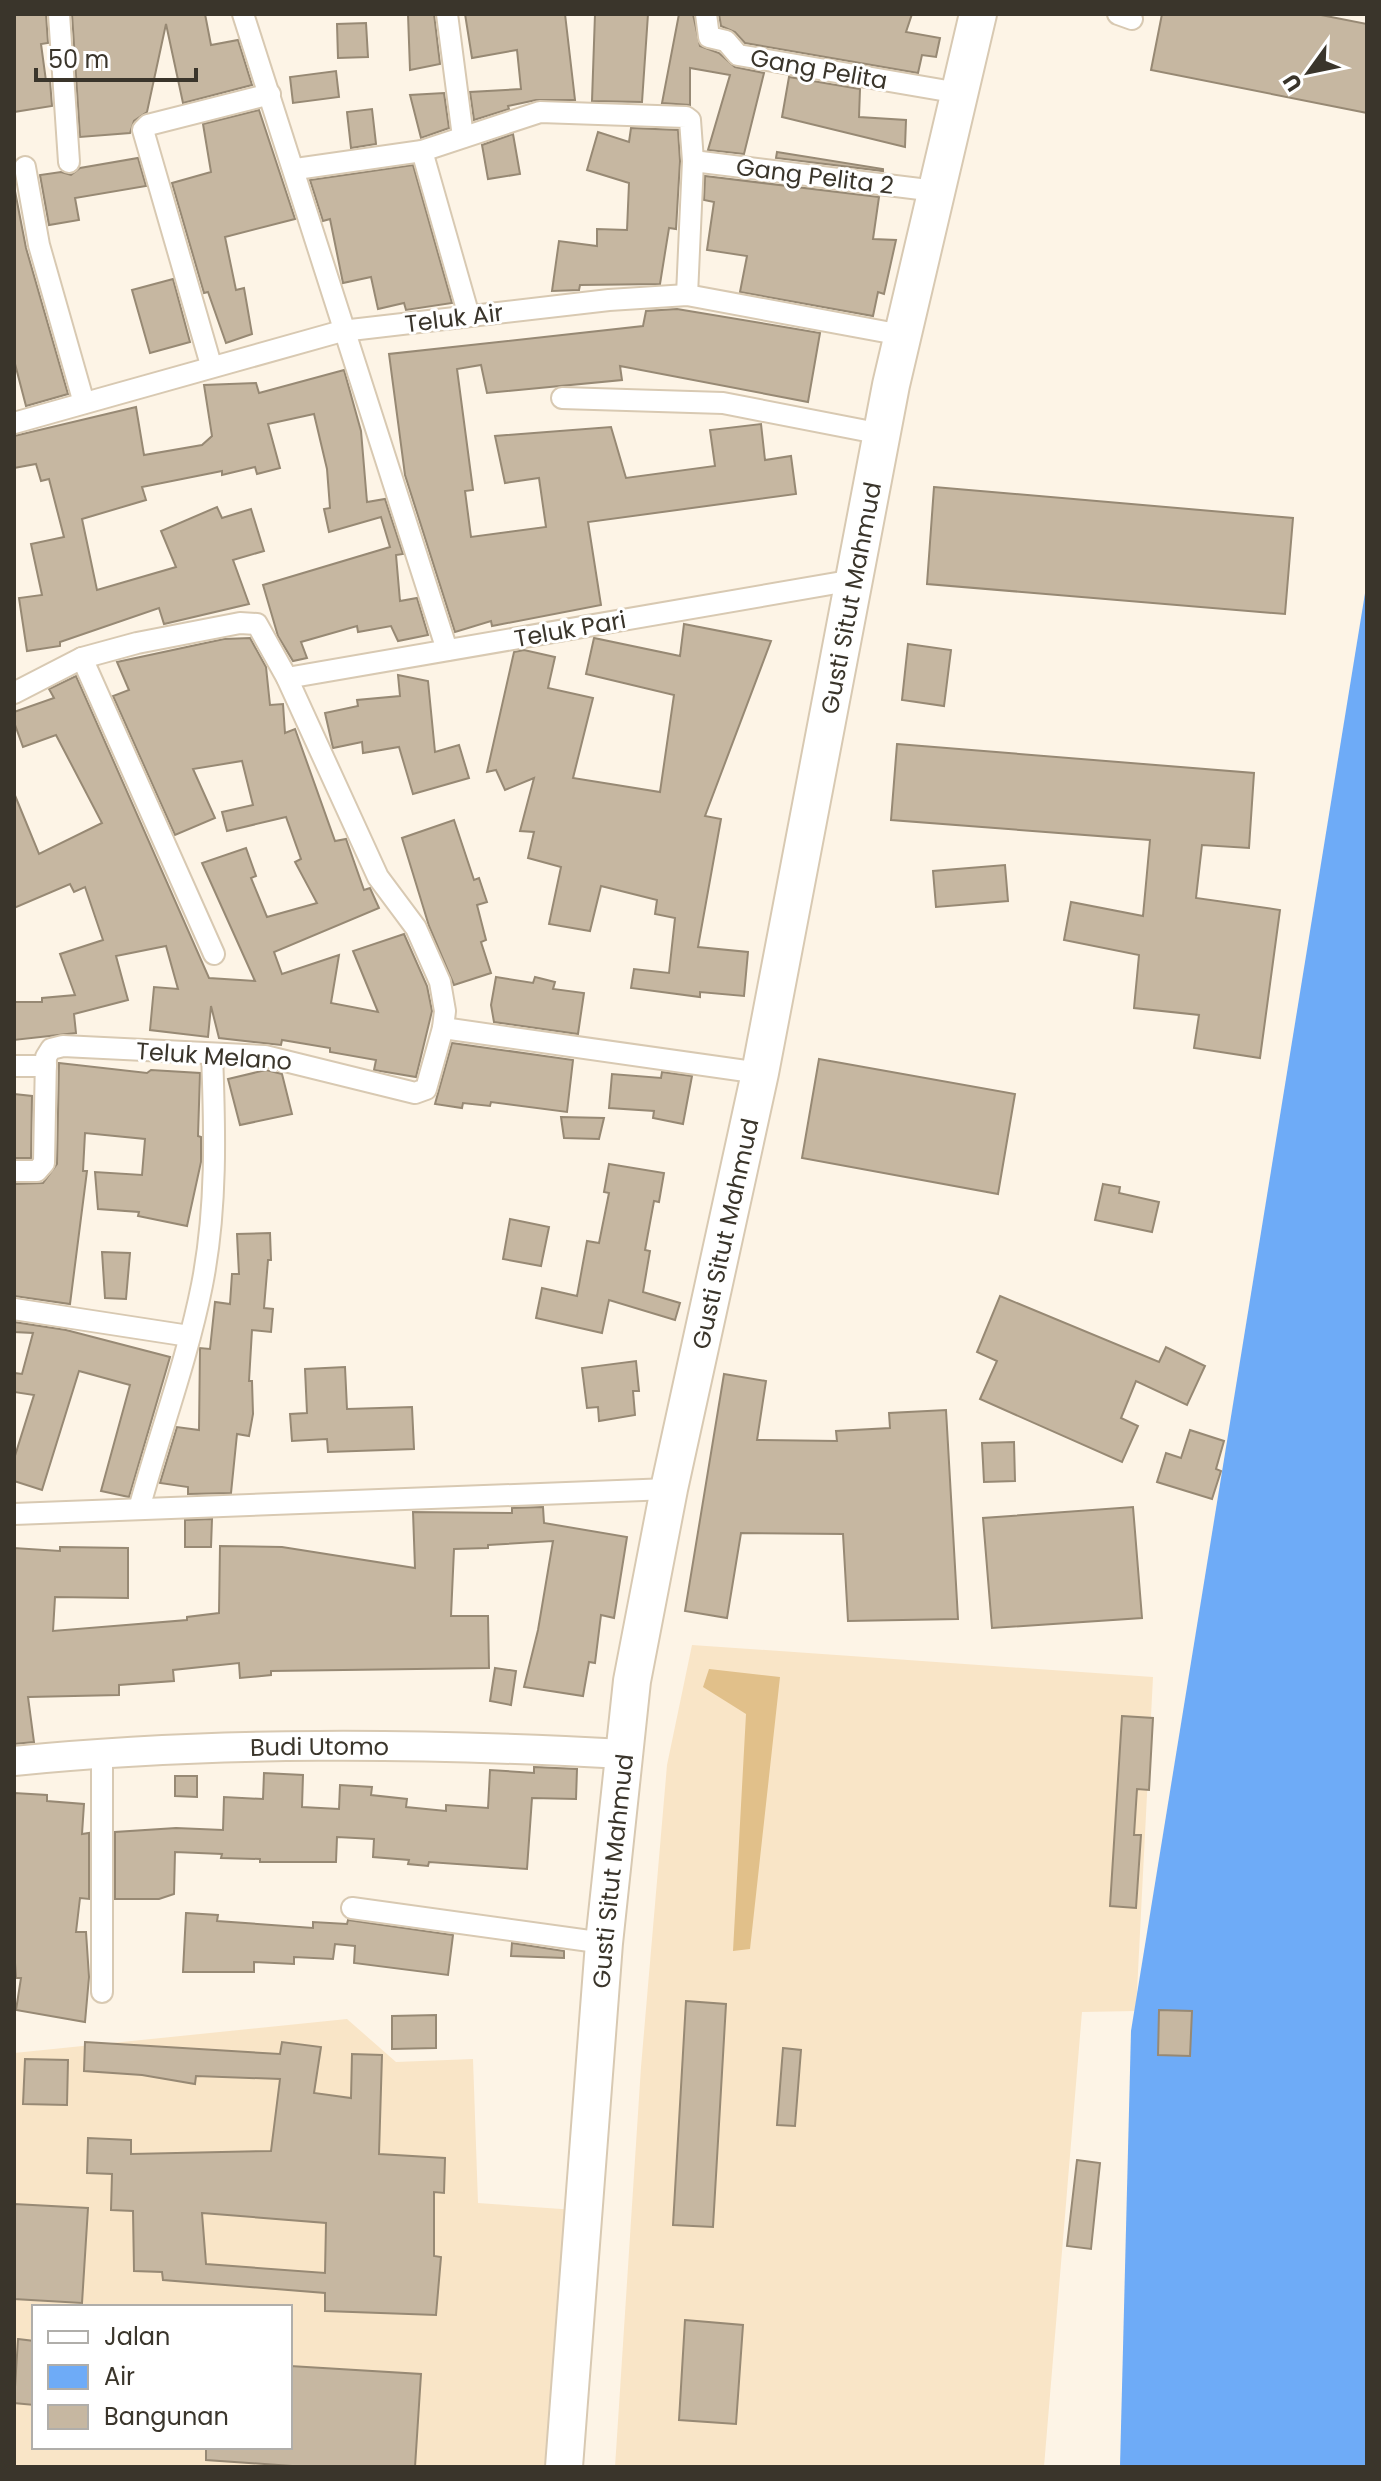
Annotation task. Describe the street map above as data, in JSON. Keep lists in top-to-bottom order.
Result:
{
  "streets": {
    "highway": ["Gusti Situt Mahmud"],
    "street": [
      "Gang Pelita",
      "Gang Pelita 2",
      "Teluk Air",
      "Teluk Pari",
      "Teluk Melano",
      "Budi Utomo"
    ]
  },
  "crossings": [
    ["Gang Pelita", "Gusti Situt Mahmud"],
    ["Gang Pelita 2", "Gusti Situt Mahmud"],
    ["Teluk Air", "Gusti Situt Mahmud"],
    ["Gusti Situt Mahmud", "Teluk Pari"],
    ["Gusti Situt Mahmud", "Budi Utomo"]
  ],
  "legend": ["Jalan", "Air", "Bangunan"],
  "scale_bar": "50 m",
  "north": "bottom left"
}
